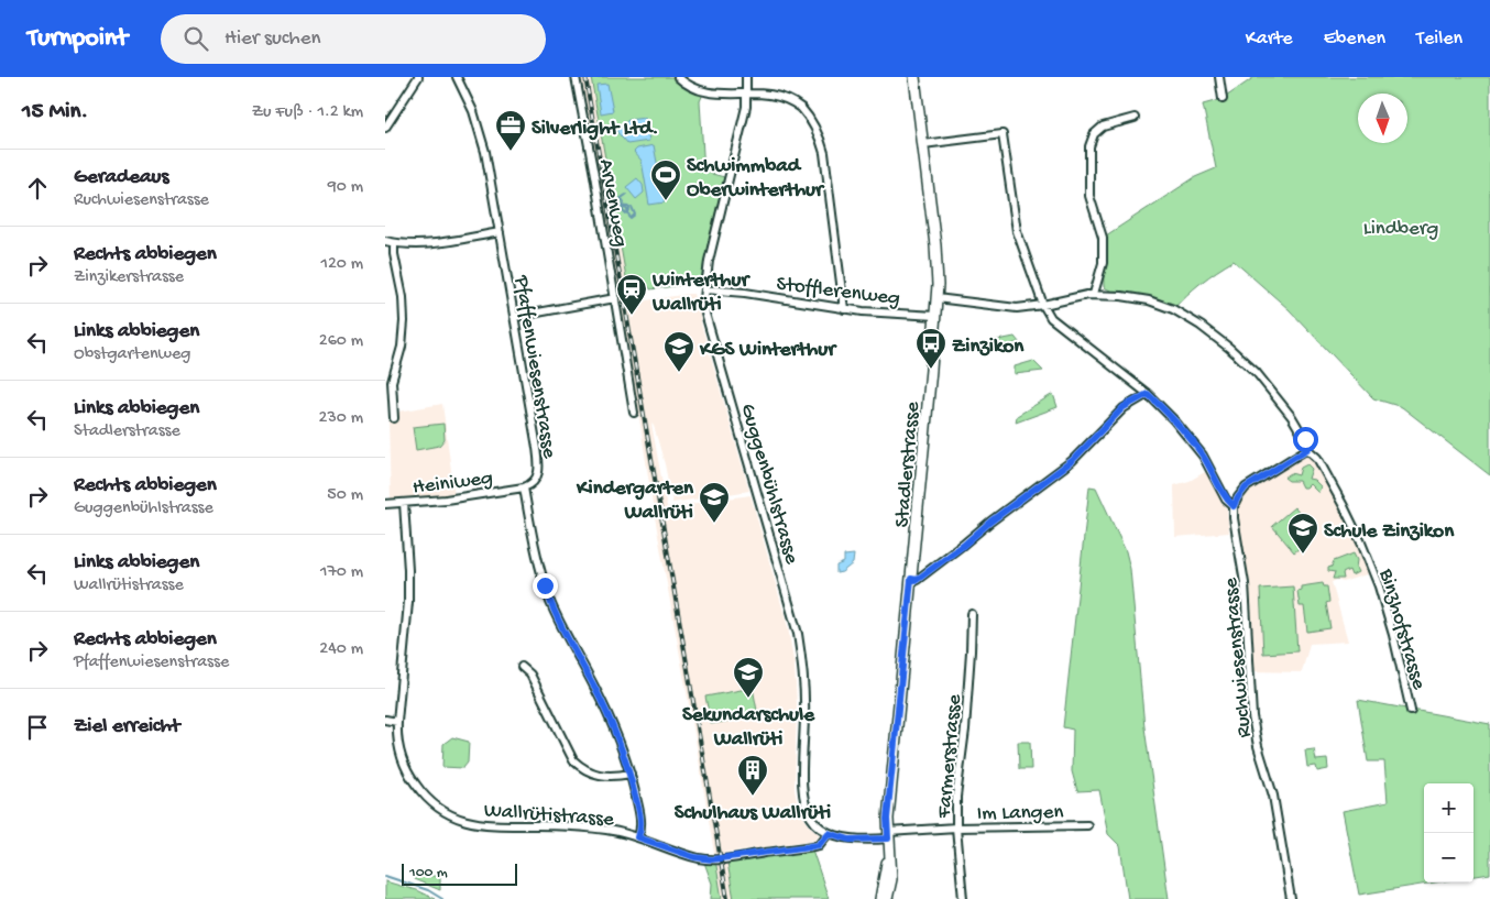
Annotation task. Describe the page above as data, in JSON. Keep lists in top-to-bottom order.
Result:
{
  "streets": {
    "main road": ["Stadlerstrasse"],
    "street": [
      "Arvenweg",
      "Stofflerenweg",
      "Pfaffenwiesenstrasse",
      "Heiniweg",
      "Guggenbühlstrasse",
      "Binzhofstrasse",
      "Ruchwiesenstrasse",
      "Farmerstrasse",
      "Im Langen",
      "Wallrütistrasse"
    ]
  },
  "crossings": [
    ["Stofflerenweg", "Stadlerstrasse"],
    ["Stofflerenweg", "Guggenbühlstrasse"],
    ["Pfaffenwiesenstrasse", "Heiniweg"],
    ["Stadlerstrasse", "Guggenbühlstrasse"],
    ["Stadlerstrasse", "Binzhofstrasse"],
    ["Stadlerstrasse", "Im Langen"],
    ["Heiniweg", "Wallrütistrasse"],
    ["Guggenbühlstrasse", "Im Langen"],
    ["Guggenbühlstrasse", "Wallrütistrasse"],
    ["Farmerstrasse", "Im Langen"]
  ],
  "parks": ["Lindberg"],
  "places": {
    "office": ["Silverlight Ltd."],
    "sports": ["Schwimmbad Oberwinterthur"],
    "station": ["Winterthur Wallrüti"],
    "bus stop": ["Zinzikon"],
    "school or university": [
      "KGS Winterthur",
      "Kindergarten Wallrüti",
      "Schule Zinzikon",
      "Sekundarschule Wallrüti"
    ],
    "building": ["Schulhaus Wallrüti"]
  },
  "scale_bar": "100 m",
  "north": "bottom",
  "page": {
    "header": "Turnpoint",
    "search": "Hier suchen",
    "nav": ["Karte", "Ebenen", "Teilen"],
    "heading": ["15 Min.", "Zu Fuß · 1.2 km"],
    "list": [
      ["Geradeaus", "Ruchwiesenstrasse", "90 m"],
      ["Rechts abbiegen", "Zinzikerstrasse", "120 m"],
      ["Links abbiegen", "Obstgartenweg", "260 m"],
      ["Links abbiegen", "Stadlerstrasse", "230 m"],
      ["Rechts abbiegen", "Guggenbühlstrasse", "50 m"],
      ["Links abbiegen", "Wallrütistrasse", "170 m"],
      ["Rechts abbiegen", "Pfaffenwiesenstrasse", "240 m"],
      "Ziel erreicht"
    ],
    "map_buttons": ["+", "−"],
    "scale": "100 m"
  }
}
